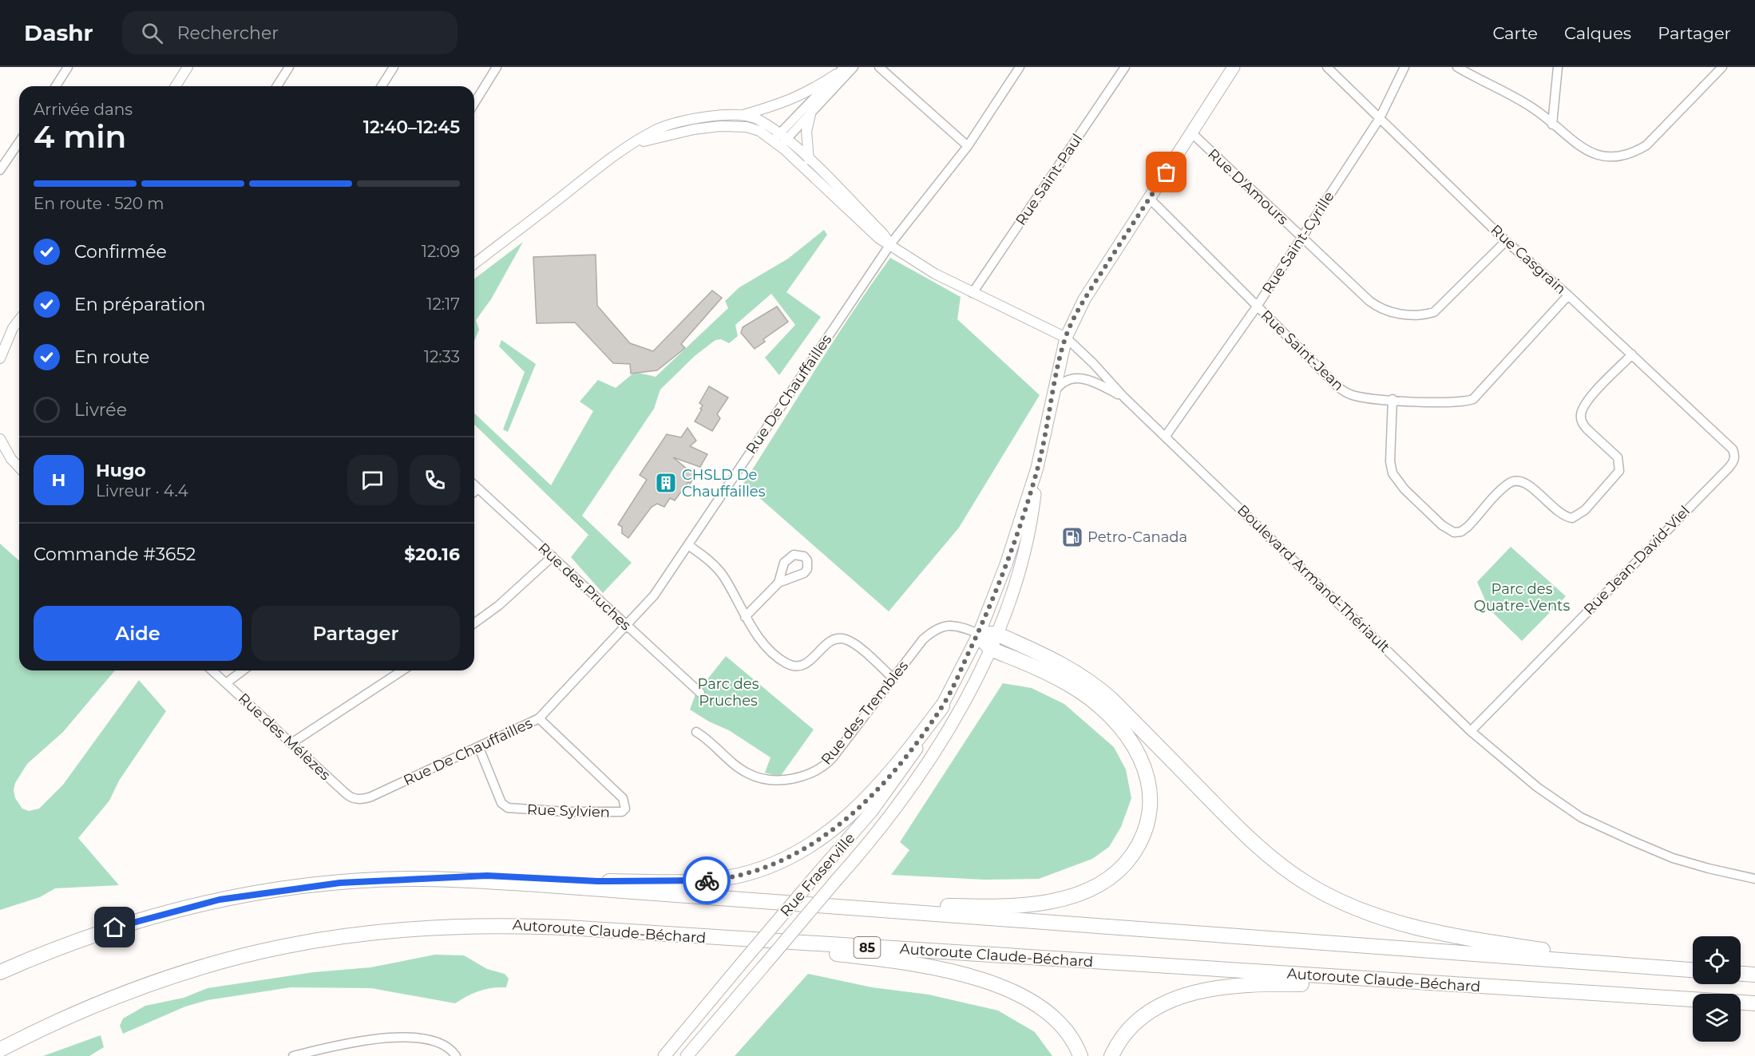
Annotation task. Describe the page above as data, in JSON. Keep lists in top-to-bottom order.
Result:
{
  "streets": {
    "highway": ["Autoroute Claude-Béchard", "85"],
    "main road": ["Rue Fraserville"],
    "street": [
      "Rue Saint-Paul",
      "Rue D'Amours",
      "Rue Saint-Cyrille",
      "Rue Casgrain",
      "Rue Saint-Jean",
      "Rue De Chauffailles",
      "Rue Jean-David-Viel",
      "Boulevard Armand-Thériault",
      "Rue des Pruches",
      "Rue des Trembles",
      "Rue des Mélèzes",
      "Rue Sylvien"
    ]
  },
  "crossings": [
    ["Rue Saint-Paul", "Boulevard Armand-Thériault"],
    ["Rue D'Amours", "Rue Saint-Cyrille"],
    ["Rue D'Amours", "Rue Casgrain"],
    ["Rue D'Amours", "Rue Fraserville"],
    ["Rue Saint-Cyrille", "Rue Casgrain"],
    ["Rue Saint-Cyrille", "Rue Saint-Jean"],
    ["Rue Saint-Cyrille", "Boulevard Armand-Thériault"],
    ["Rue Casgrain", "Rue Saint-Jean"],
    ["Rue Casgrain", "Rue Jean-David-Viel"],
    ["Rue Saint-Jean", "Rue Fraserville"],
    ["Rue De Chauffailles", "Boulevard Armand-Thériault"],
    ["Rue De Chauffailles", "Rue des Pruches"],
    ["Rue De Chauffailles", "Rue des Mélèzes"],
    ["Rue De Chauffailles", "Rue Sylvien"],
    ["Rue Jean-David-Viel", "Boulevard Armand-Thériault"],
    ["Boulevard Armand-Thériault", "Rue Fraserville"],
    ["Rue des Trembles", "Rue Fraserville"]
  ],
  "parks": ["Parc des Quatre-Vents", "Parc des Pruches"],
  "places": {
    "building": ["CHSLD De Chauffailles"],
    "fuel station": ["Petro-Canada"]
  },
  "page": {
    "header": "Dashr",
    "search": "Rechercher",
    "nav": ["Carte", "Calques", "Partager"],
    "heading": ["4 min", "Arrivée dans", "12:40–12:45"],
    "panel": [
      "Hugo",
      "Livreur · 4.4",
      "Commande #3652",
      "$20.16"
    ],
    "bar": "En route · 520 m",
    "list": [
      ["Confirmée", "12:09"],
      ["En préparation", "12:17"],
      ["En route", "12:33"],
      "Livrée"
    ],
    "round": "H",
    "buttons": ["Aide", "Partager"]
  }
}
